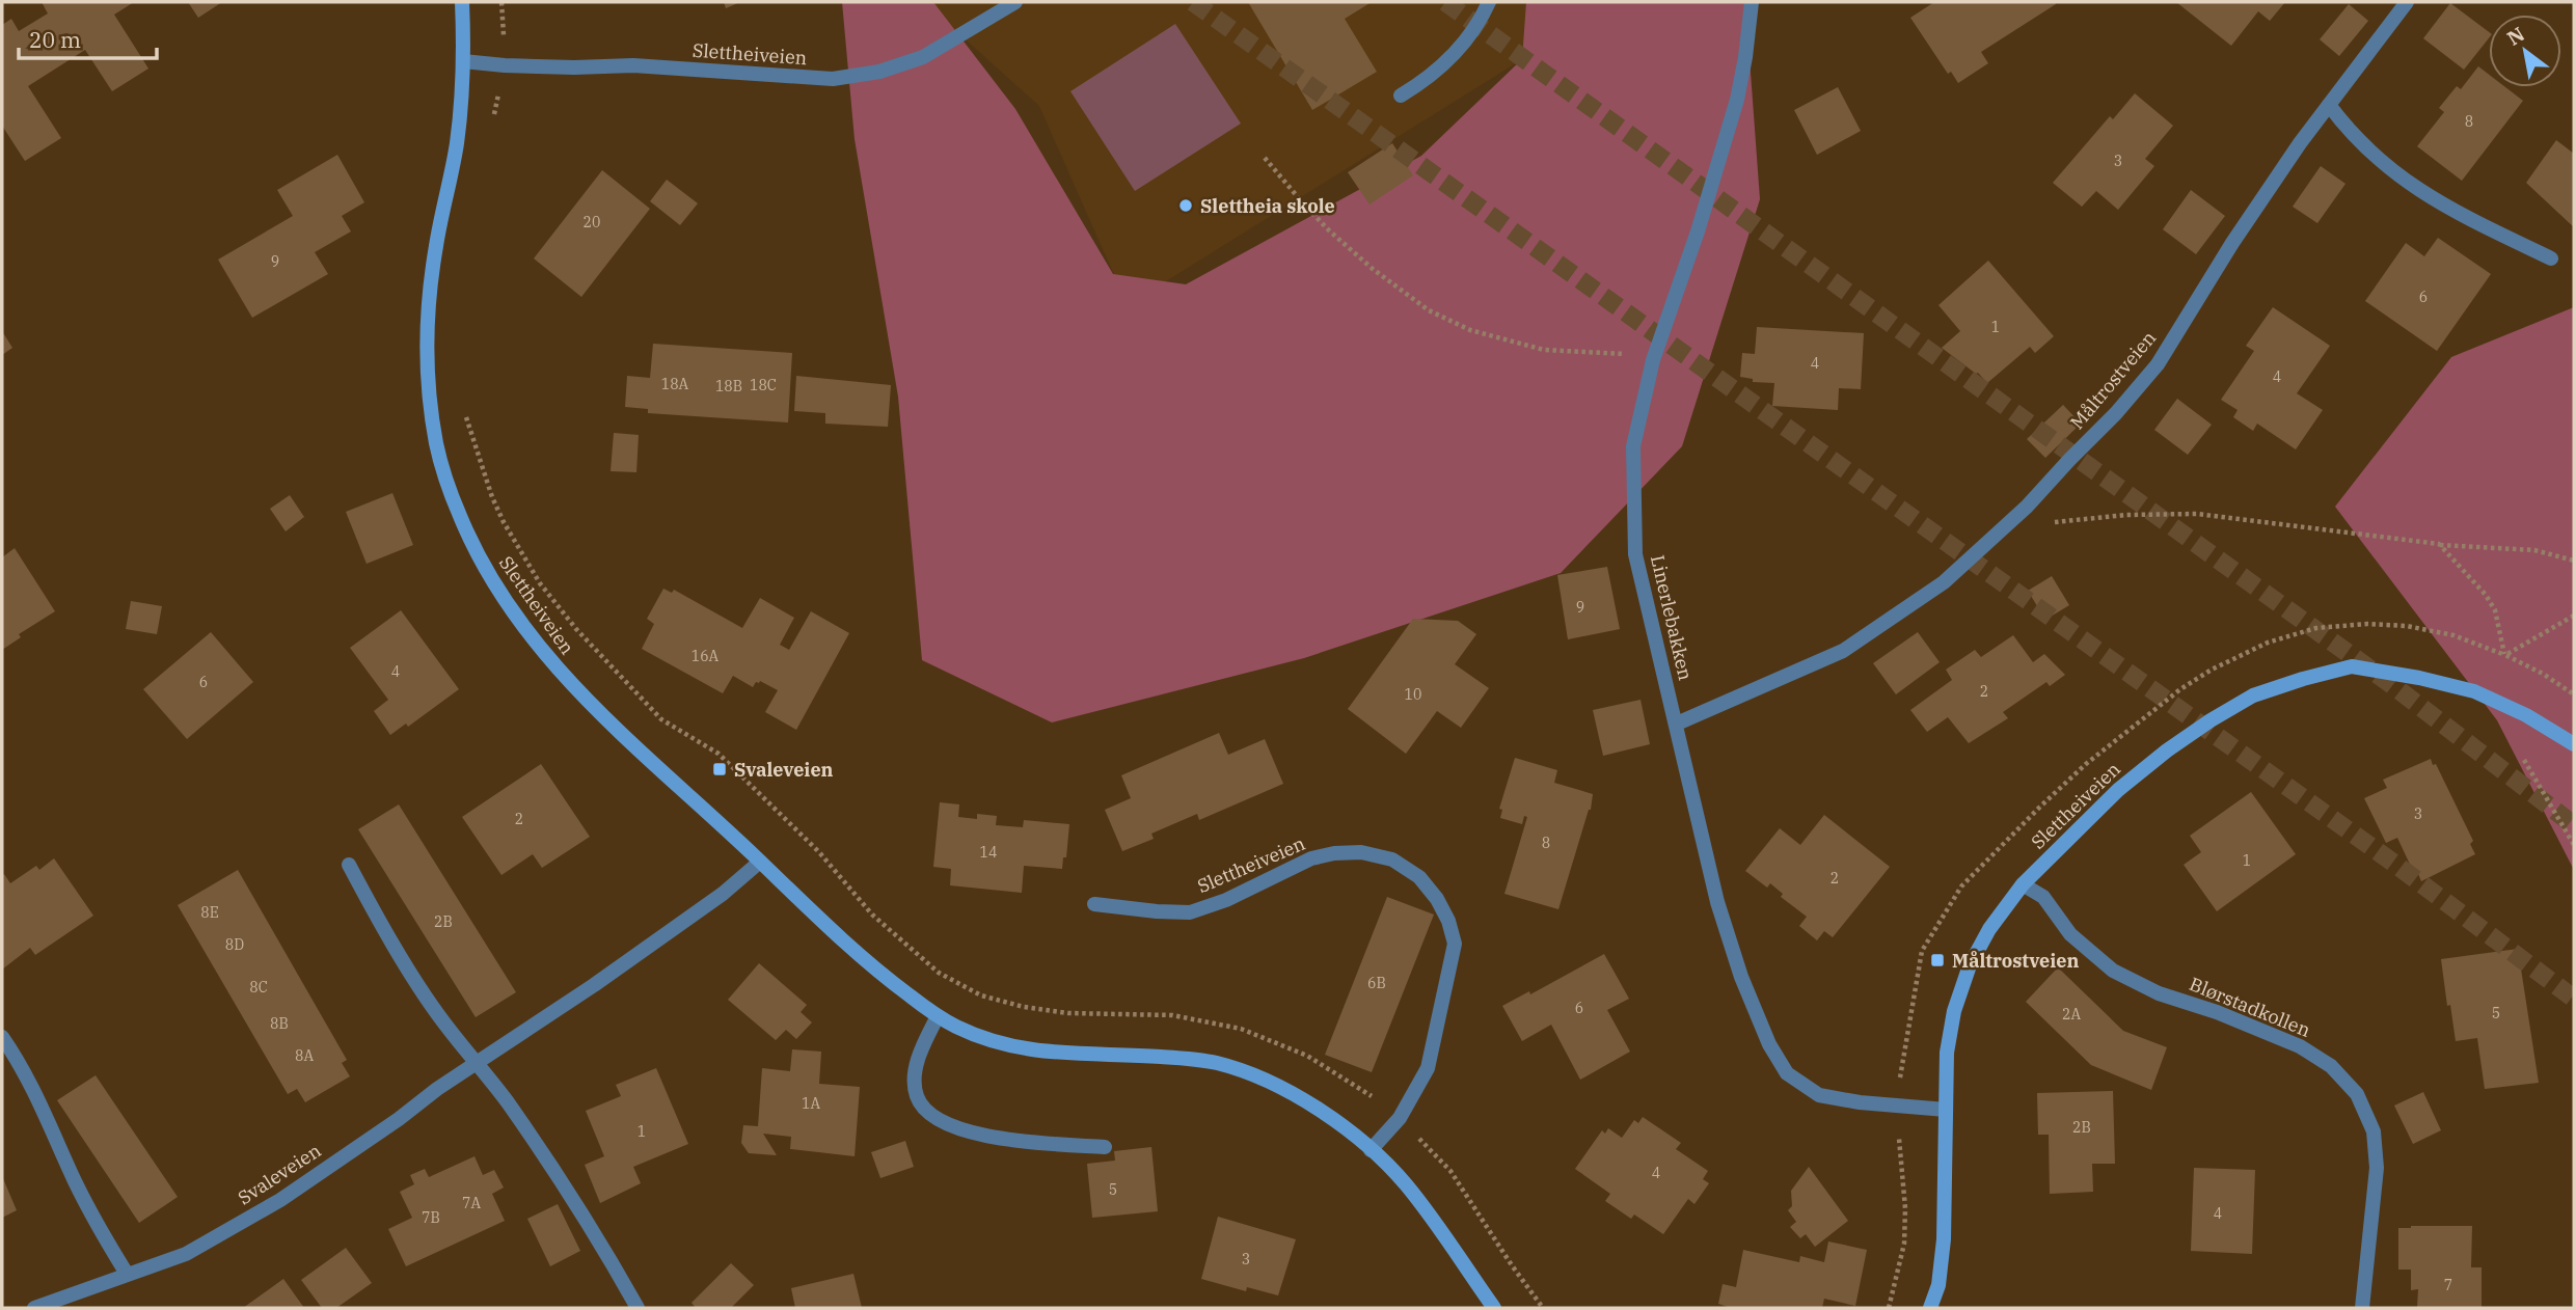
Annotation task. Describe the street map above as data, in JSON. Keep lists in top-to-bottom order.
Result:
{
  "streets": {
    "street": [
      "Slettheiveien",
      "Måltrostveien",
      "Linerlebakken",
      "Blørstadkollen",
      "Svaleveien"
    ]
  },
  "crossings": [
    ["Slettheiveien", "Linerlebakken"],
    ["Slettheiveien", "Blørstadkollen"],
    ["Slettheiveien", "Svaleveien"],
    ["Måltrostveien", "Linerlebakken"]
  ],
  "places": {
    "other": ["Slettheia skole"],
    "transit": ["Svaleveien", "Måltrostveien"]
  },
  "house_numbers": [
    "8",
    "3",
    "20",
    "9",
    "6",
    "1",
    "4",
    "4",
    "18A",
    "18C",
    "18B",
    "9",
    "16A",
    "4",
    "6",
    "2",
    "10",
    "3",
    "2",
    "8",
    "14",
    "1",
    "2",
    "8E",
    "2B",
    "8D",
    "6B",
    "8C",
    "6",
    "5",
    "2A",
    "8B",
    "8A",
    "1A",
    "2B",
    "1",
    "4",
    "5",
    "7A",
    "4",
    "7B",
    "3",
    "7"
  ],
  "scale_bar": "20 m",
  "north": "top left"
}
